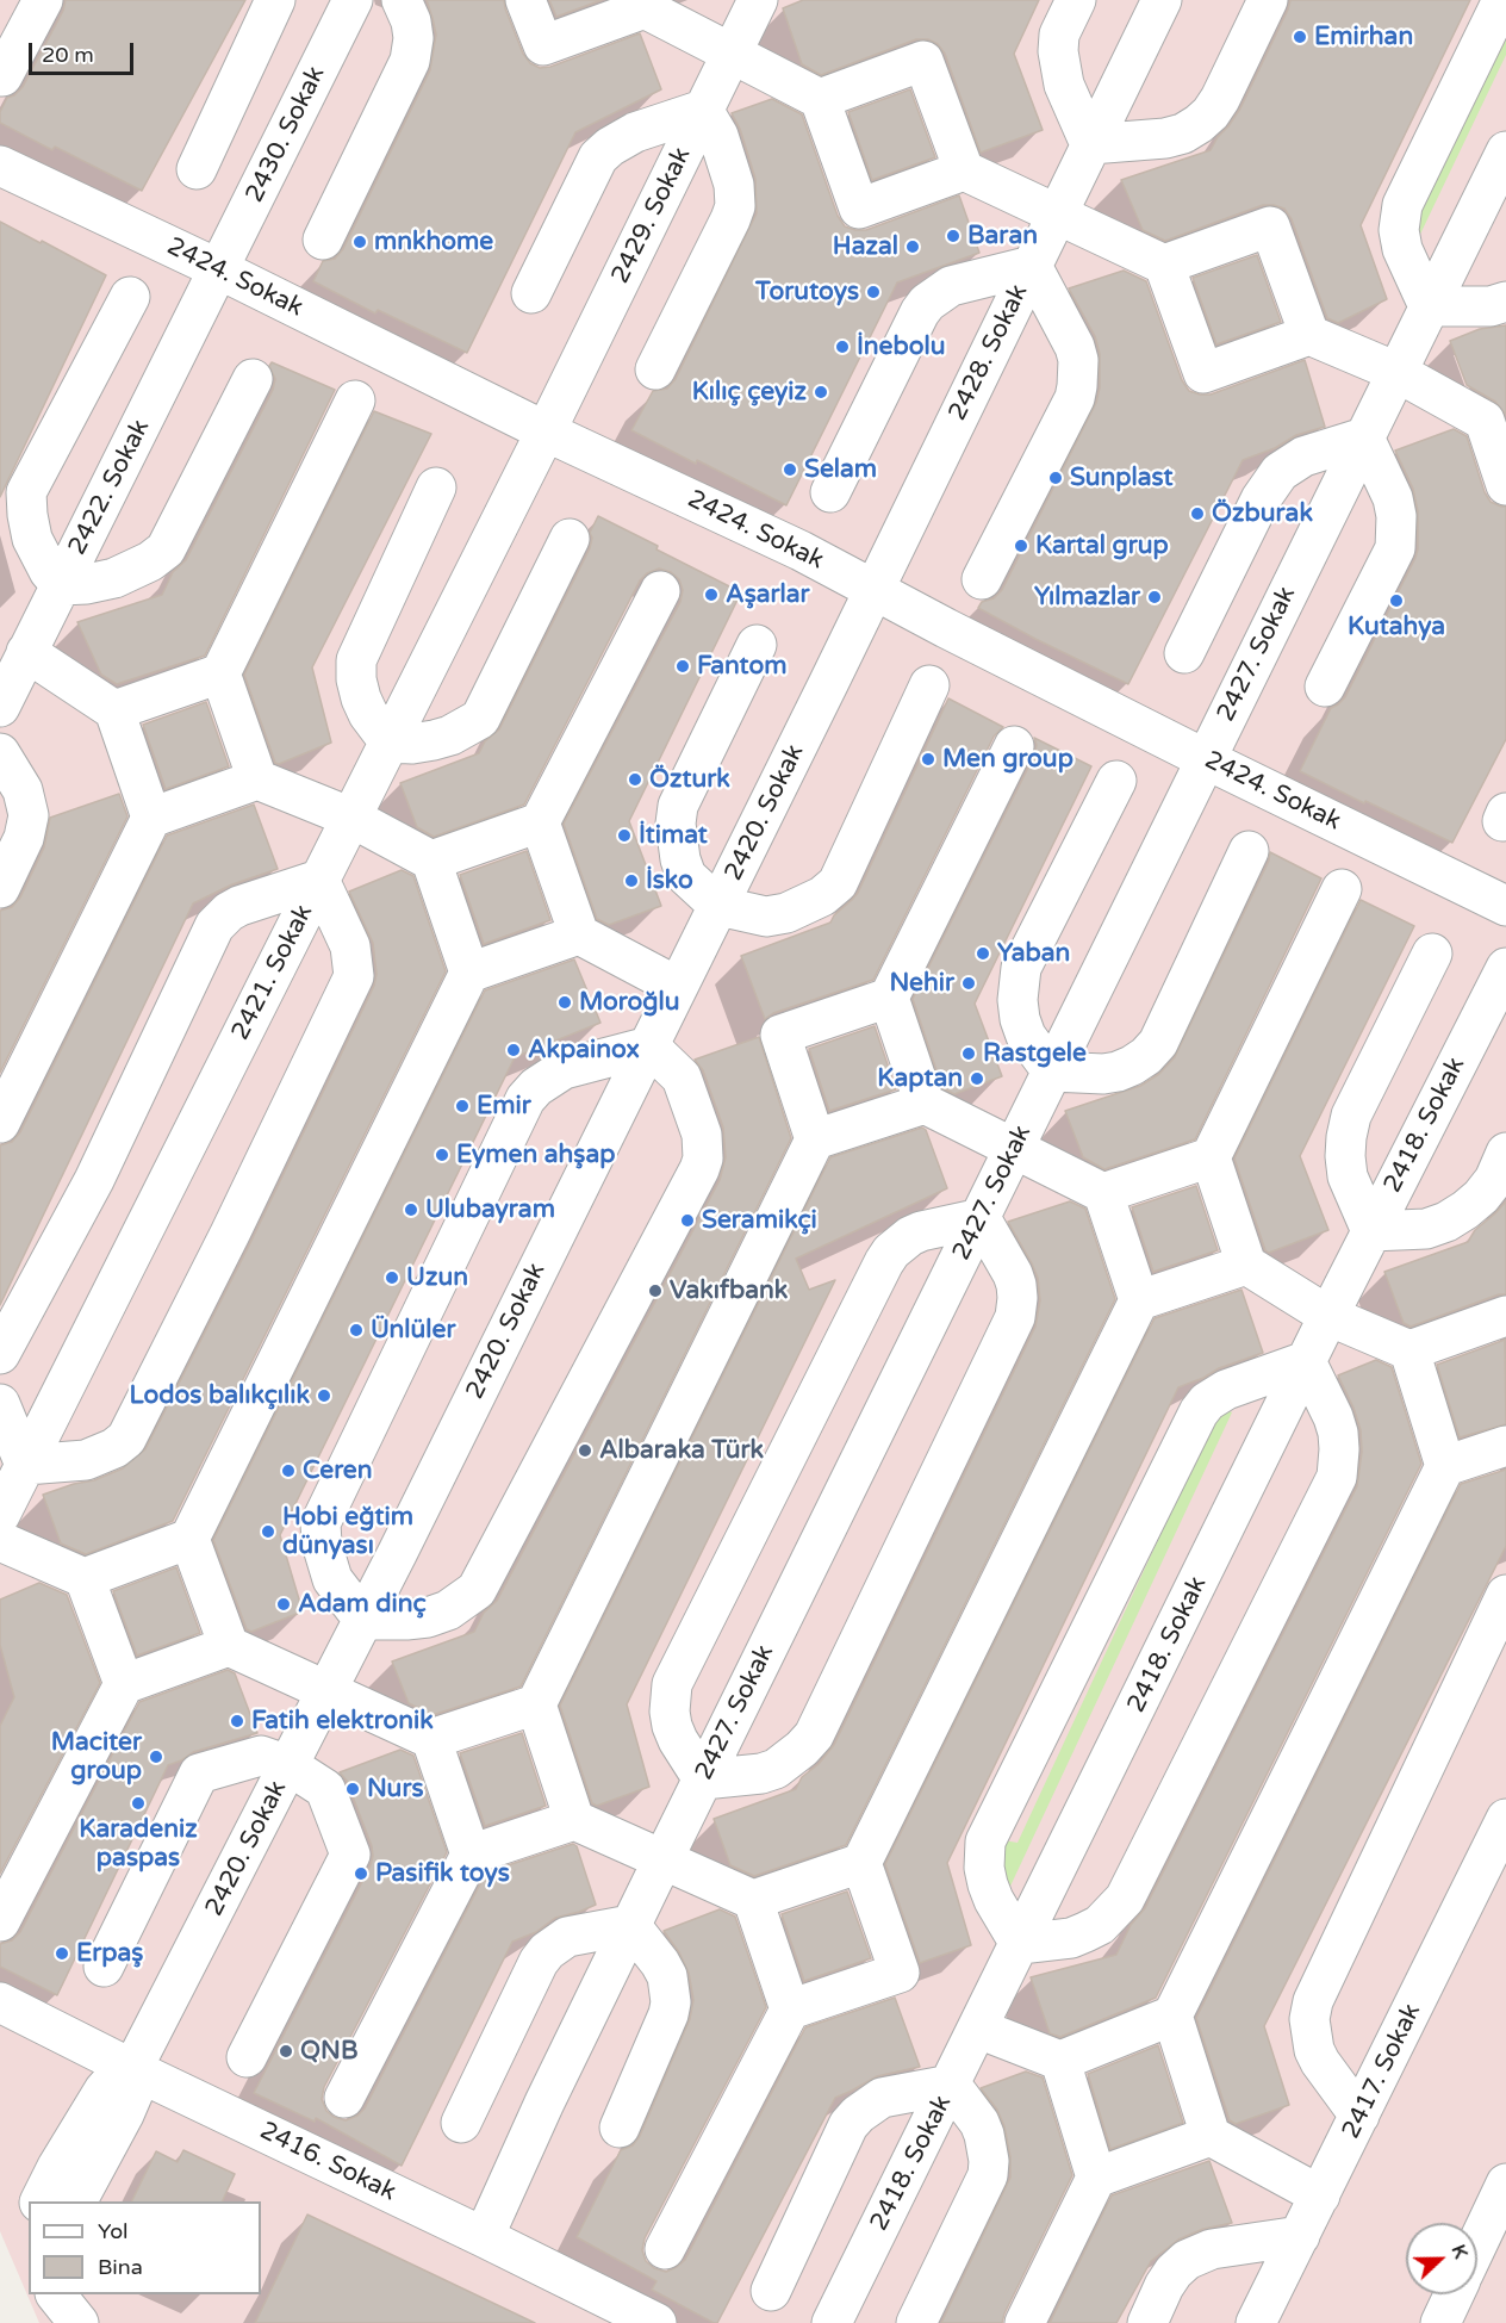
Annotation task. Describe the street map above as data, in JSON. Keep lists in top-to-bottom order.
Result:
{
  "streets": {
    "street": [
      "2430. Sokak",
      "2429. Sokak",
      "2424. Sokak",
      "2428. Sokak",
      "2422. Sokak",
      "2427. Sokak",
      "2420. Sokak",
      "2421. Sokak",
      "2418. Sokak",
      "2417. Sokak",
      "2416. Sokak"
    ]
  },
  "crossings": [
    ["2430. Sokak", "2424. Sokak"],
    ["2430. Sokak", "2422. Sokak"],
    ["2429. Sokak", "2424. Sokak"],
    ["2429. Sokak", "2421. Sokak"],
    ["2424. Sokak", "2428. Sokak"],
    ["2424. Sokak", "2422. Sokak"],
    ["2424. Sokak", "2427. Sokak"],
    ["2424. Sokak", "2420. Sokak"],
    ["2424. Sokak", "2421. Sokak"],
    ["2428. Sokak", "2420. Sokak"],
    ["2427. Sokak", "2416. Sokak"],
    ["2420. Sokak", "2416. Sokak"]
  ],
  "places": [
    "Emirhan",
    "Baran",
    "mnkhome",
    "Hazal",
    "Torutoys",
    "İnebolu",
    "Kılıç çeyiz",
    "Selam",
    "Sunplast",
    "Özburak",
    "Kartal grup",
    "Aşarlar",
    "Yılmazlar",
    "Kutahya",
    "Fantom",
    "Men group",
    "Özturk",
    "İtimat",
    "İsko",
    "Yaban",
    "Nehir",
    "Moroğlu",
    "Akpainox",
    "Rastgele",
    "Kaptan",
    "Emir",
    "Eymen ahşap",
    "Ulubayram",
    "Seramikçi",
    "Uzun",
    "Vakıfbank",
    "Ünlüler",
    "Lodos balıkçılık",
    "Albaraka Türk",
    "Ceren",
    "Hobi eğtim dünyası",
    "Adam dinç",
    "Fatih elektronik",
    "Maciter group",
    "Nurs",
    "Karadeniz paspas",
    "Pasifik toys",
    "Erpaş",
    "QNB"
  ],
  "legend": ["Yol", "Bina"],
  "scale_bar": "20 m",
  "north": "right"
}
